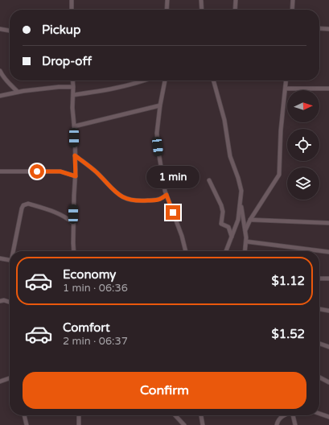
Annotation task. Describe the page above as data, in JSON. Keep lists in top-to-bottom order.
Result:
{
  "north": "right",
  "page": {
    "banner": ["Pickup", "Drop-off"],
    "bubble": "1 min",
    "list": [
      {
        "name": "Economy",
        "note": "1 min · 06:36",
        "value": "$1.12"
      },
      {
        "name": "Comfort",
        "note": "2 min · 06:37",
        "value": "$1.52"
      }
    ],
    "buttons": "Confirm"
  }
}
